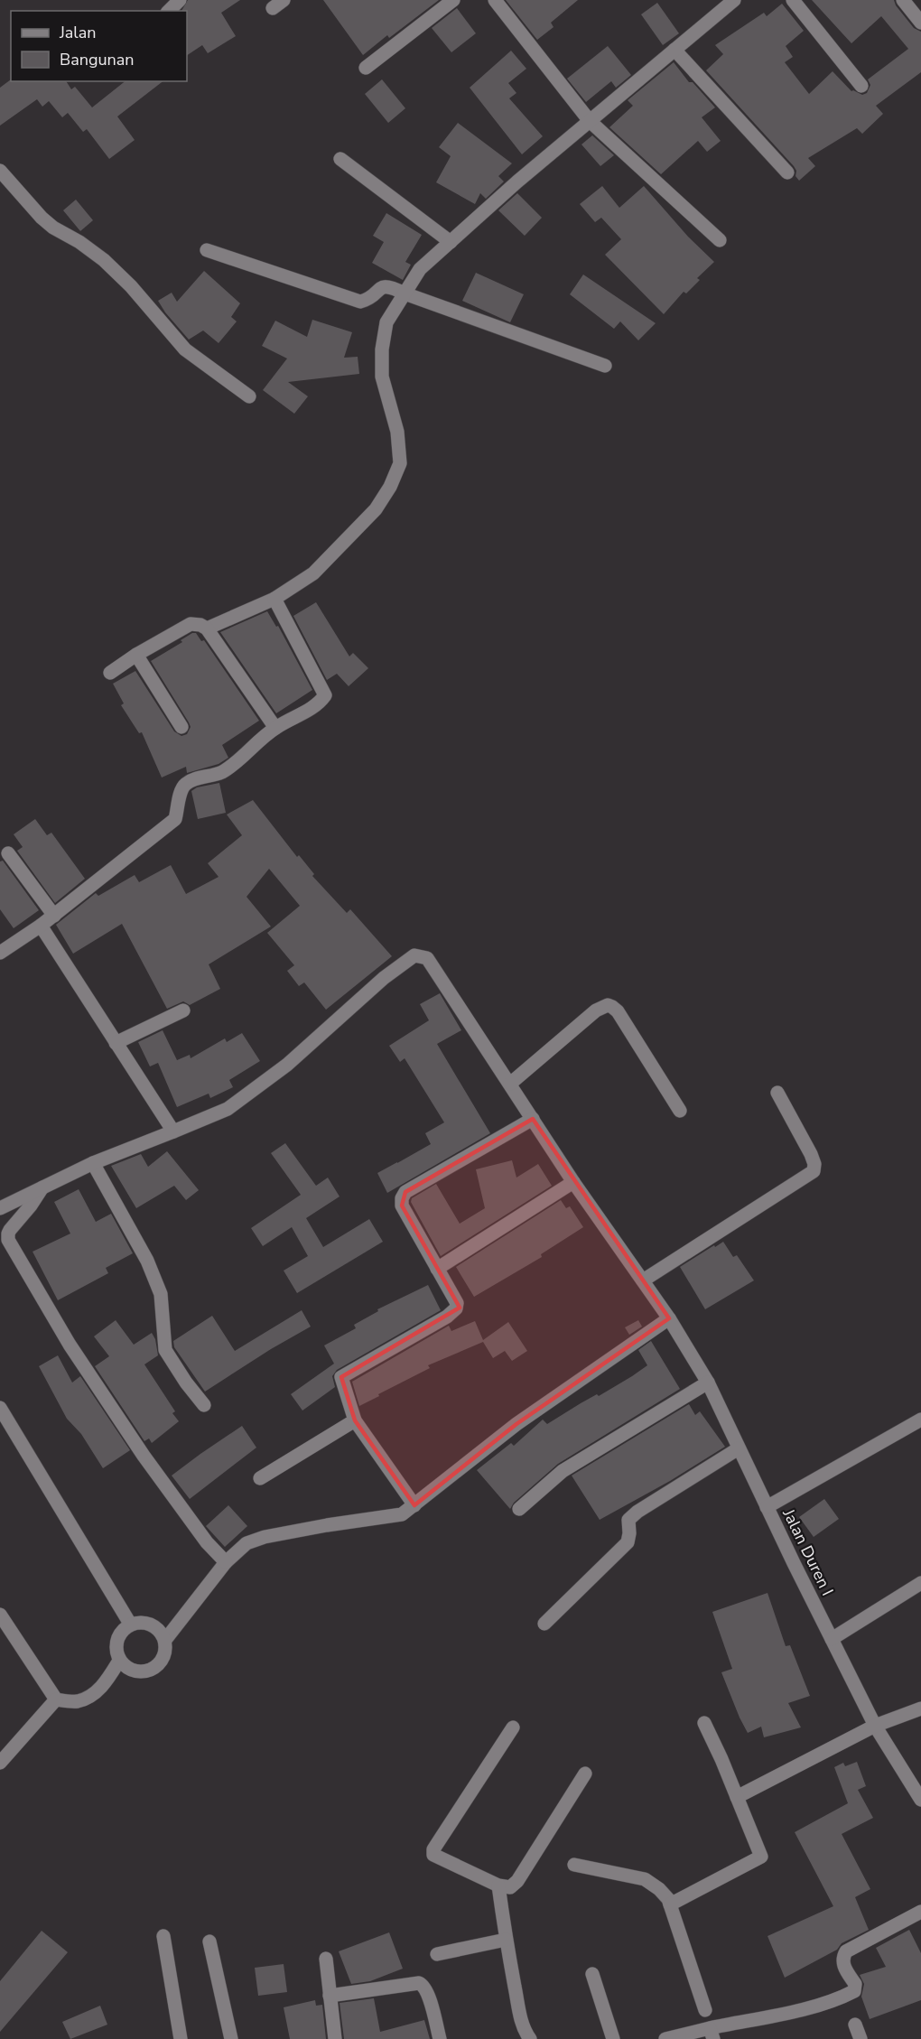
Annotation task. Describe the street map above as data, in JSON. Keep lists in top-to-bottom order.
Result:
{
  "streets": {
    "street": ["Jalan Duren I"]
  },
  "legend": ["Jalan", "Bangunan"]
}
